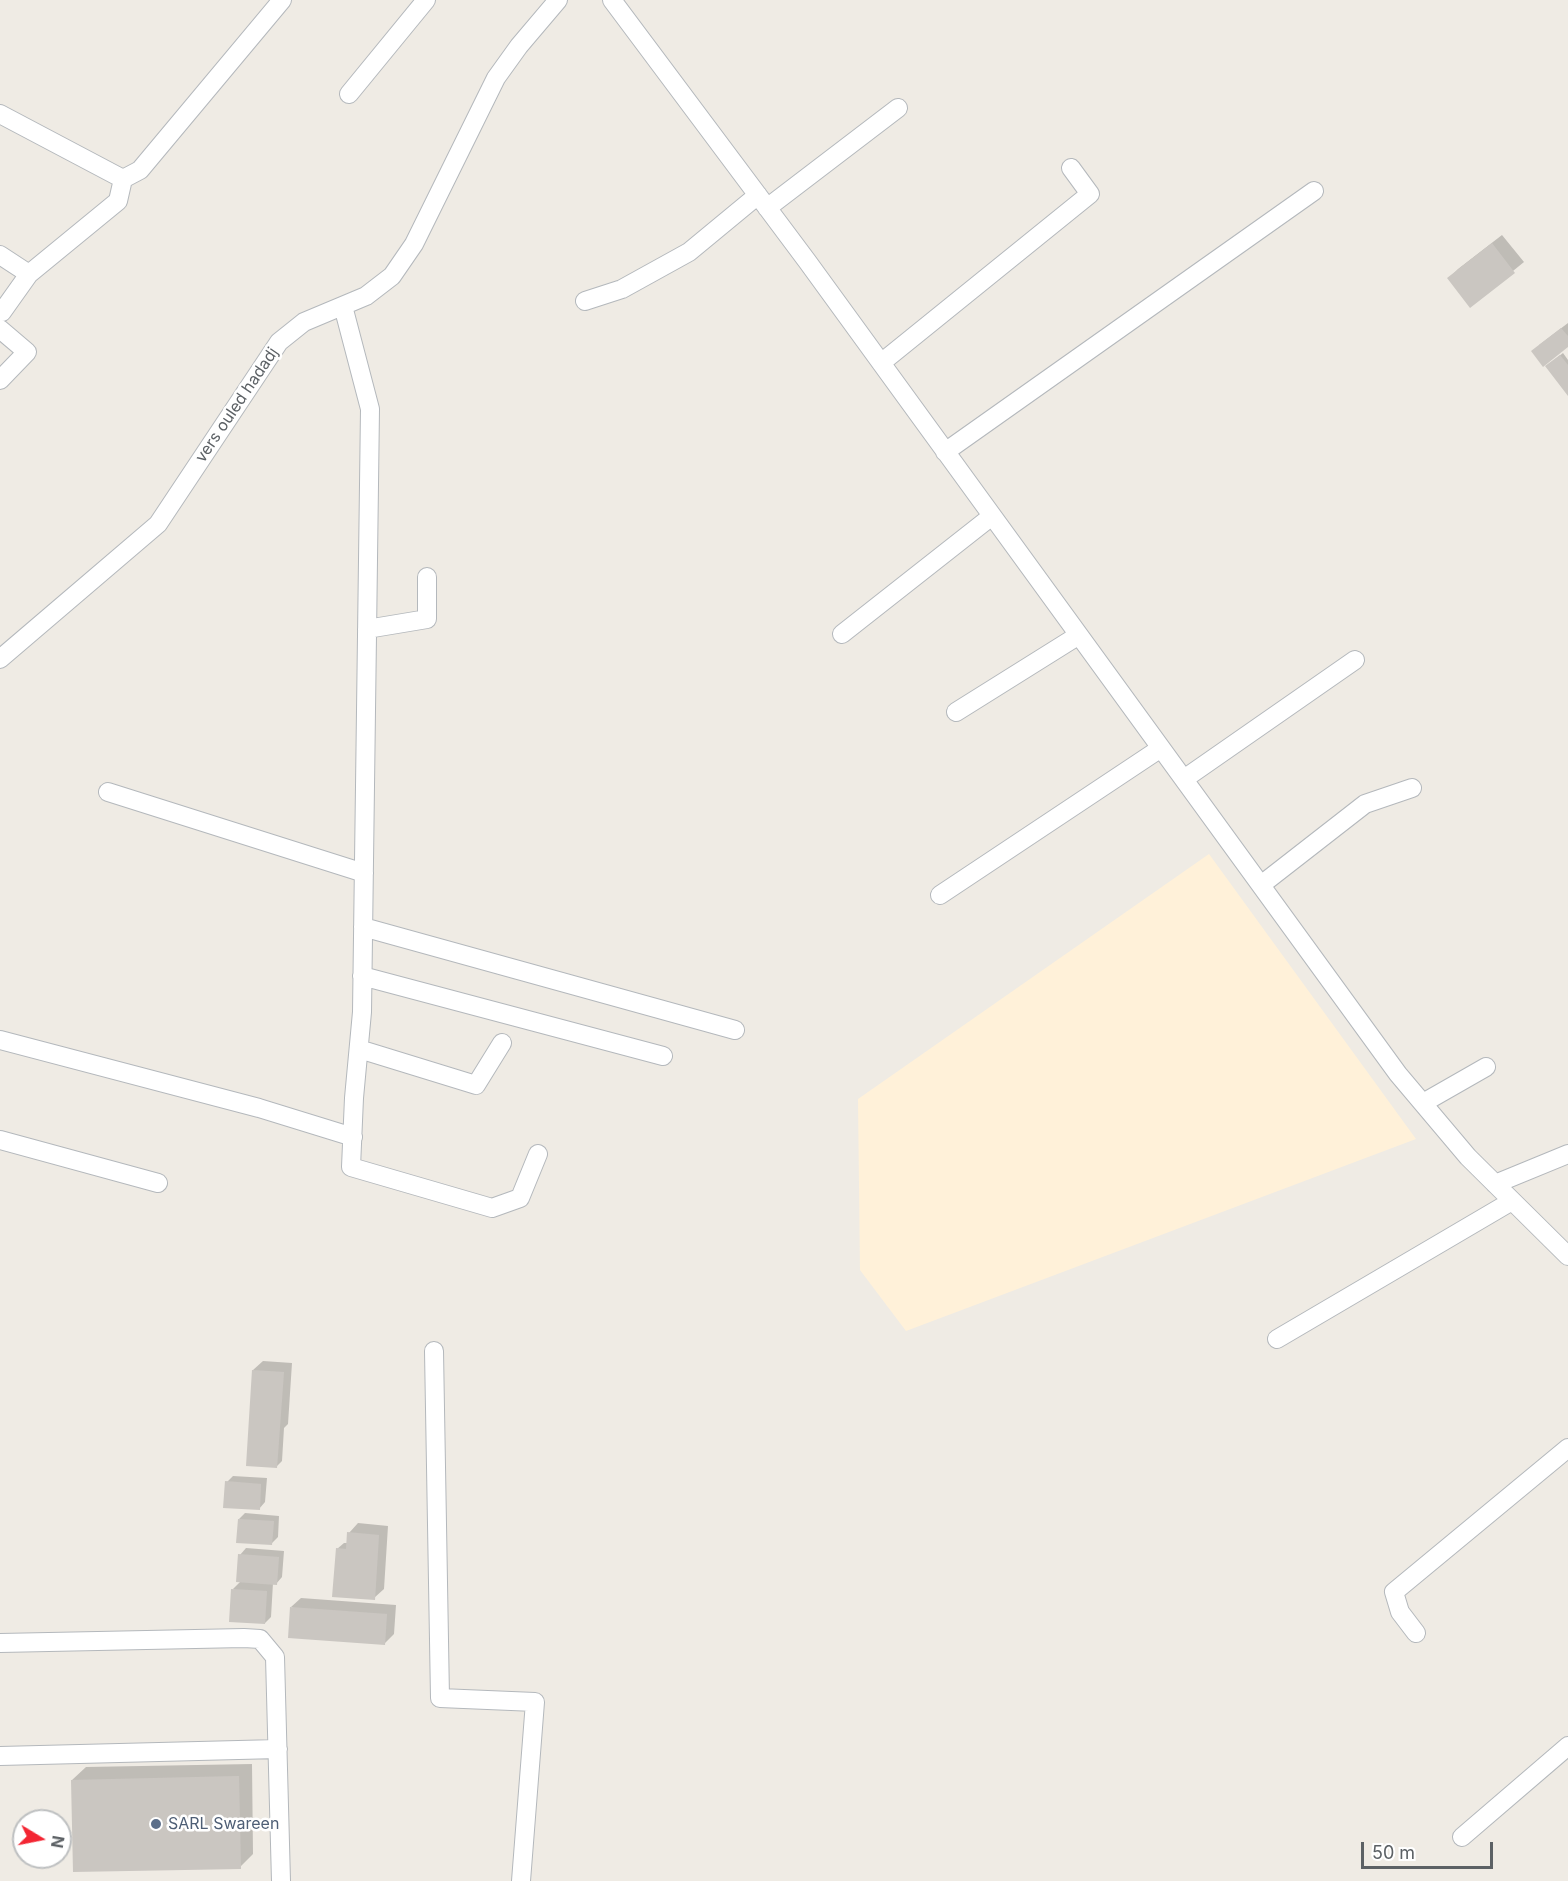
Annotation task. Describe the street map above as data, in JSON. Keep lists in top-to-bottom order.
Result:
{
  "streets": {
    "street": ["vers ouled hadadj"]
  },
  "places": ["SARL Swareen"],
  "scale_bar": "50 m",
  "north": "right"
}
